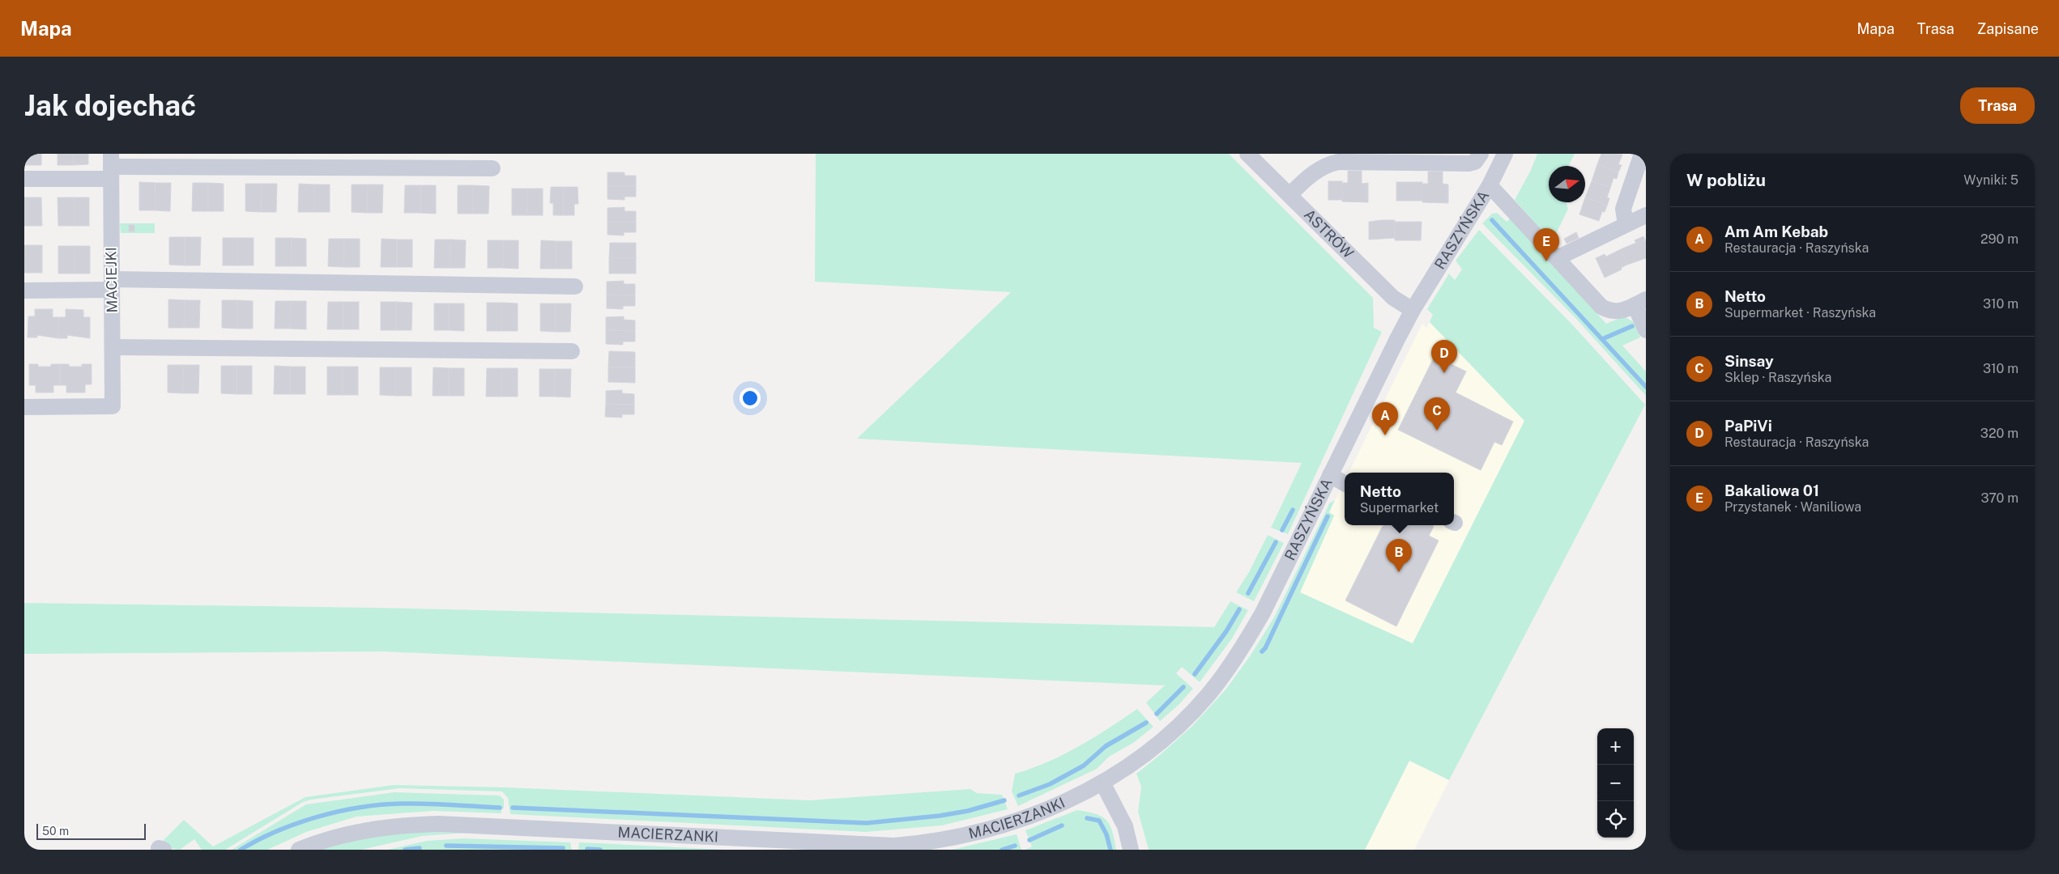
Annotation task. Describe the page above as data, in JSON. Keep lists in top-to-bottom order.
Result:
{
  "streets": {
    "street": [
      "RASZYŃSKA",
      "ASTRÓW",
      "MACIEJKI",
      "MACIERZANKI"
    ]
  },
  "crossings": [
    ["RASZYŃSKA", "ASTRÓW"],
    ["RASZYŃSKA", "MACIERZANKI"]
  ],
  "scale_bar": "50 m",
  "north": "right",
  "page": {
    "header": "Mapa",
    "nav": ["Mapa", "Trasa", "Zapisane"],
    "buttons": "Trasa",
    "title": "Jak dojechać",
    "heading": ["W pobliżu", "Wyniki: 5"],
    "list": [
      {
        "mark": "A",
        "name": "Am Am Kebab",
        "note": "Restauracja · Raszyńska",
        "value": "290 m"
      },
      {
        "mark": "B",
        "name": "Netto",
        "note": "Supermarket · Raszyńska",
        "value": "310 m"
      },
      {
        "mark": "C",
        "name": "Sinsay",
        "note": "Sklep · Raszyńska",
        "value": "310 m"
      },
      {
        "mark": "D",
        "name": "PaPiVi",
        "note": "Restauracja · Raszyńska",
        "value": "320 m"
      },
      {
        "mark": "E",
        "name": "Bakaliowa 01",
        "note": "Przystanek · Waniliowa",
        "value": "370 m"
      }
    ],
    "pins": [
      "E",
      "D",
      "C",
      "A",
      "B"
    ],
    "popup": ["Netto", "Supermarket"],
    "map_buttons": ["+", "−"],
    "scale": "50 m"
  }
}
